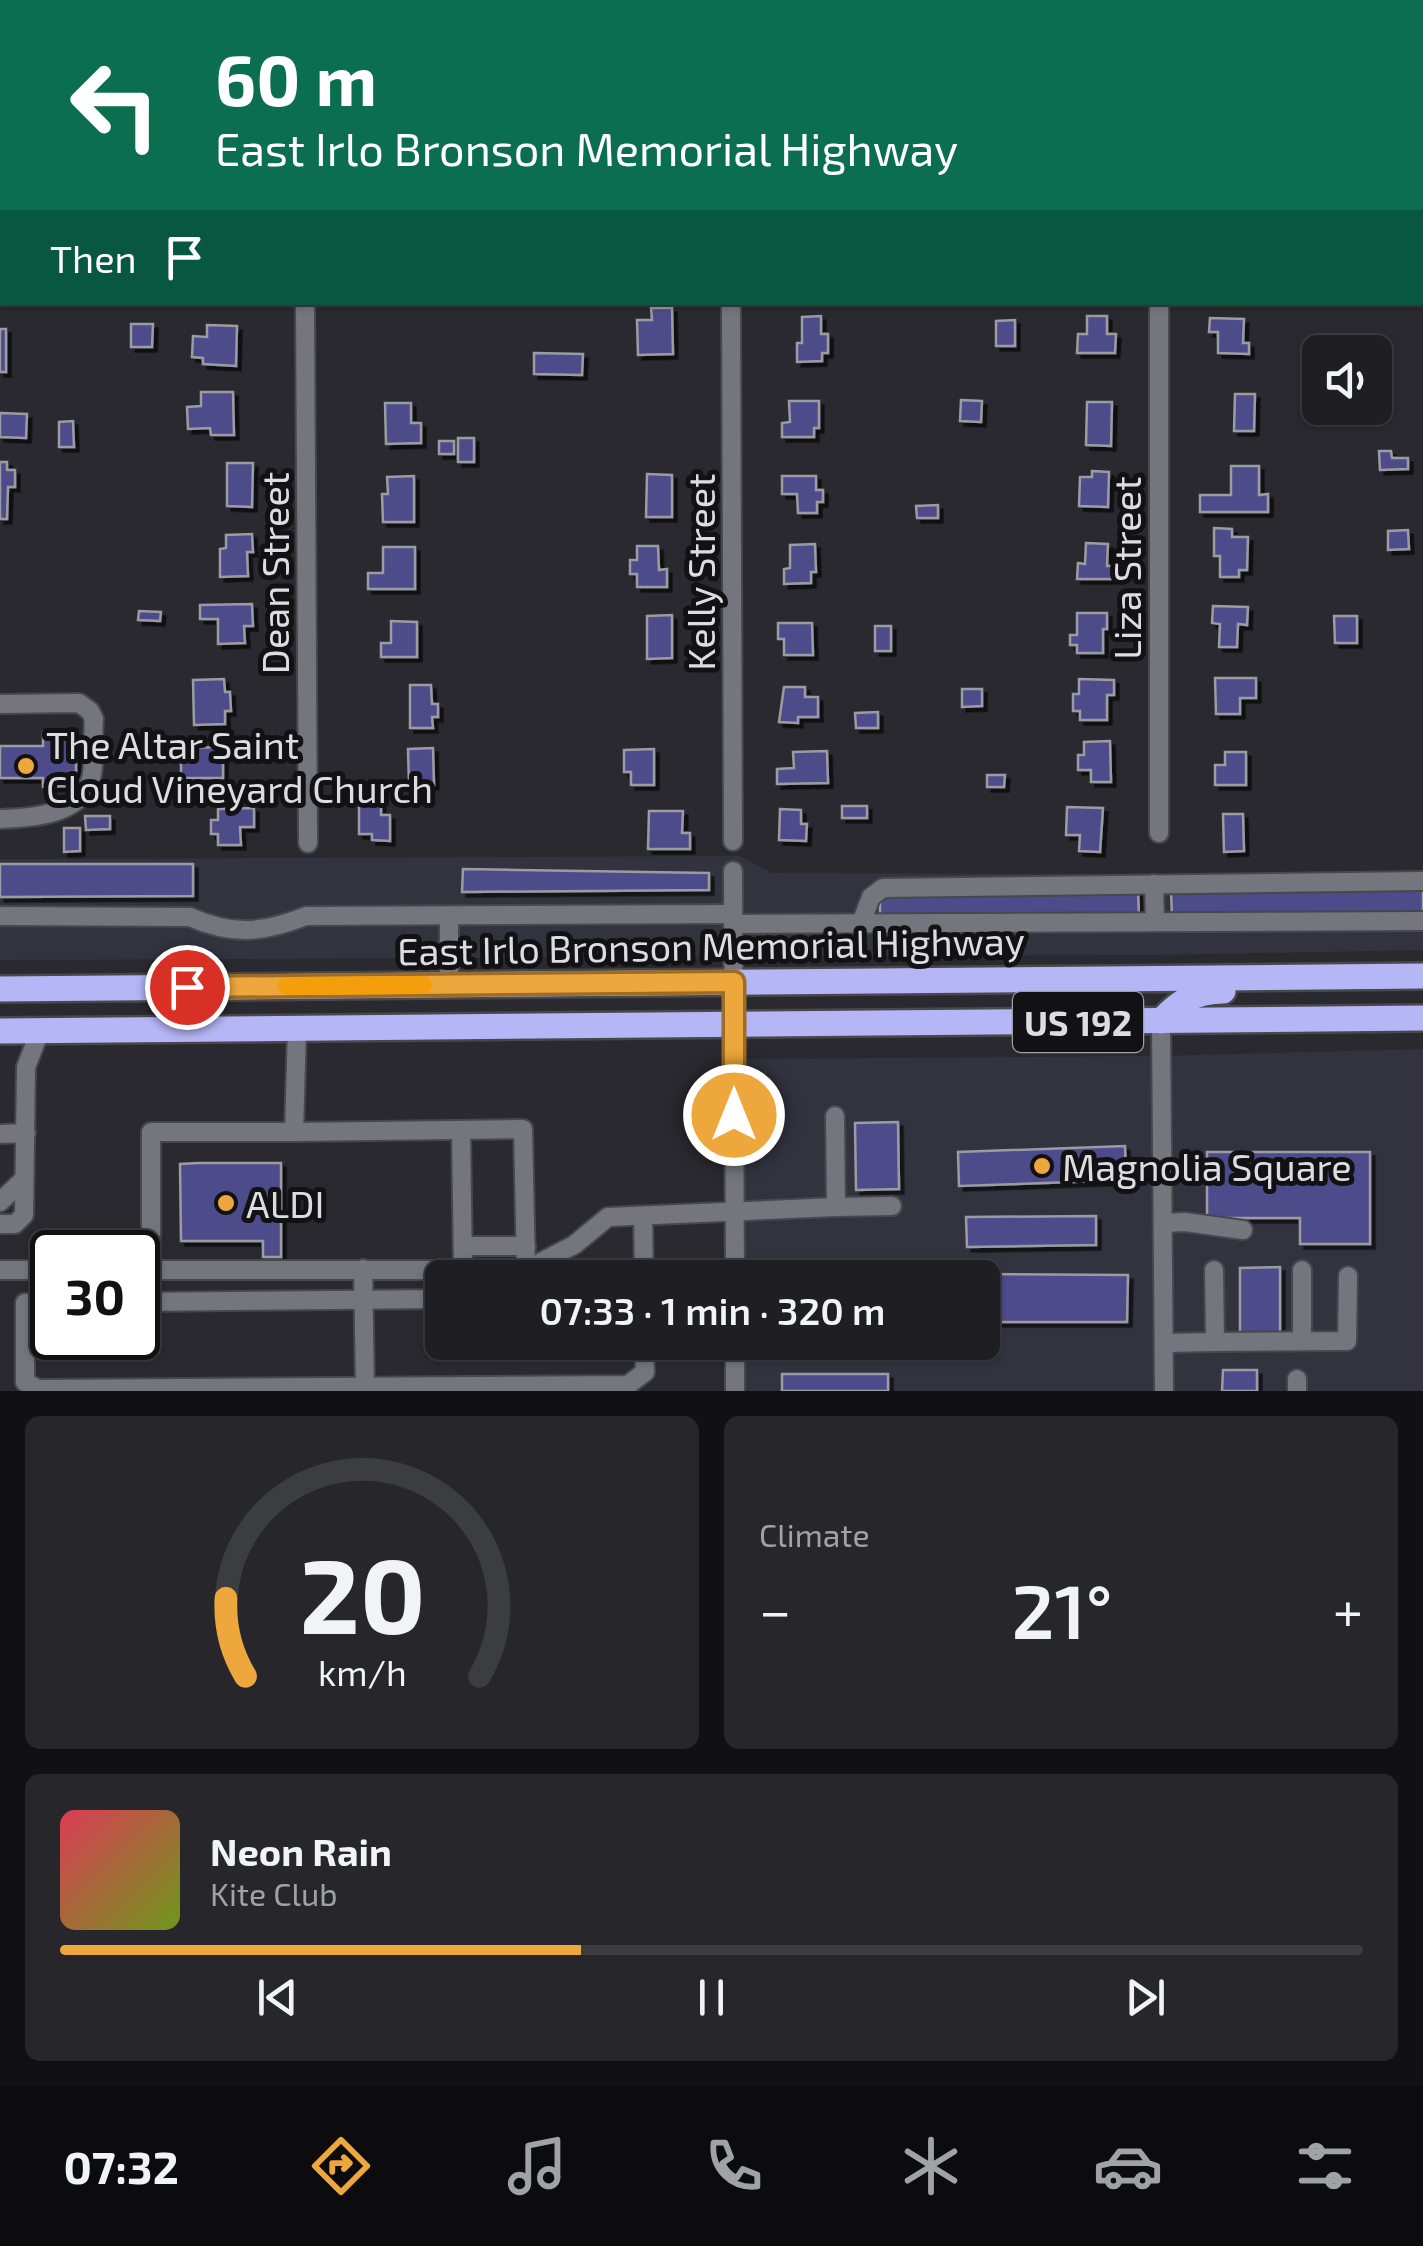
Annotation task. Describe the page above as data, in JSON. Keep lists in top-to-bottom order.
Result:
{
  "streets": {
    "highway": ["East Irlo Bronson Memorial Highway", "US 192"],
    "street": ["Liza Street", "Kelly Street", "Dean Street"]
  },
  "places": ["The Altar Saint Cloud Vineyard Church", "Magnolia Square", "ALDI"],
  "page": {
    "turn": ["60 m", "East Irlo Bronson Memorial Highway"],
    "then": "Then",
    "limit": "30",
    "trip": "07:33 · 1 min · 320 m",
    "tile": "Climate",
    "heat": ["−", "21°", "+"],
    "song": ["Neon Rain", "Kite Club"],
    "tabs": "07:32",
    "gauge": ["20", "km/h"]
  }
}
